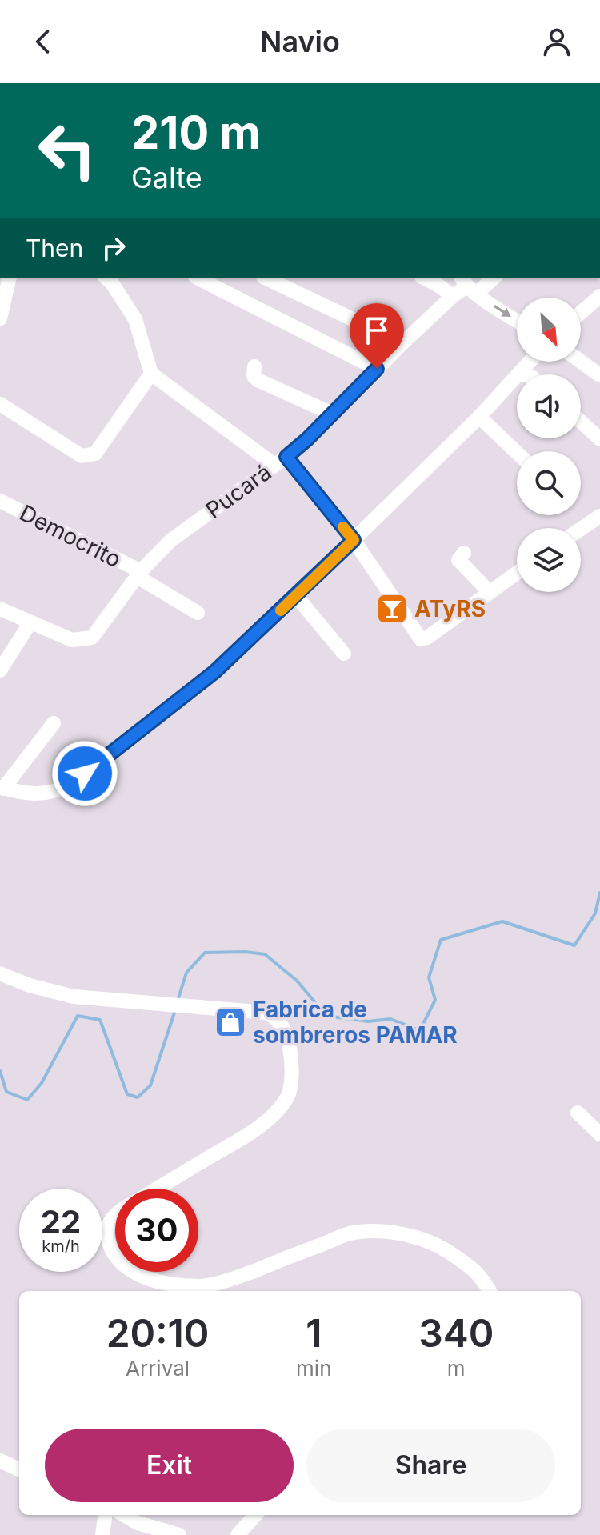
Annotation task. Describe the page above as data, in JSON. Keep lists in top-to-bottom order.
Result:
{
  "streets": {
    "street": ["Pucará", "Democrito"]
  },
  "crossings": [
    ["Pucará", "Democrito"]
  ],
  "places": {
    "bar": ["ATyRS"],
    "shop": ["Fabrica de sombreros PAMAR"]
  },
  "north": "bottom right",
  "page": {
    "header": "Navio",
    "turn": ["210 m", "Galte"],
    "then": "Then",
    "speed": "22 km/h",
    "limit": "30",
    "eta": [
      "20:10",
      "Arrival",
      "1",
      "min",
      "340",
      "m"
    ],
    "buttons": ["Exit", "Share"]
  }
}
